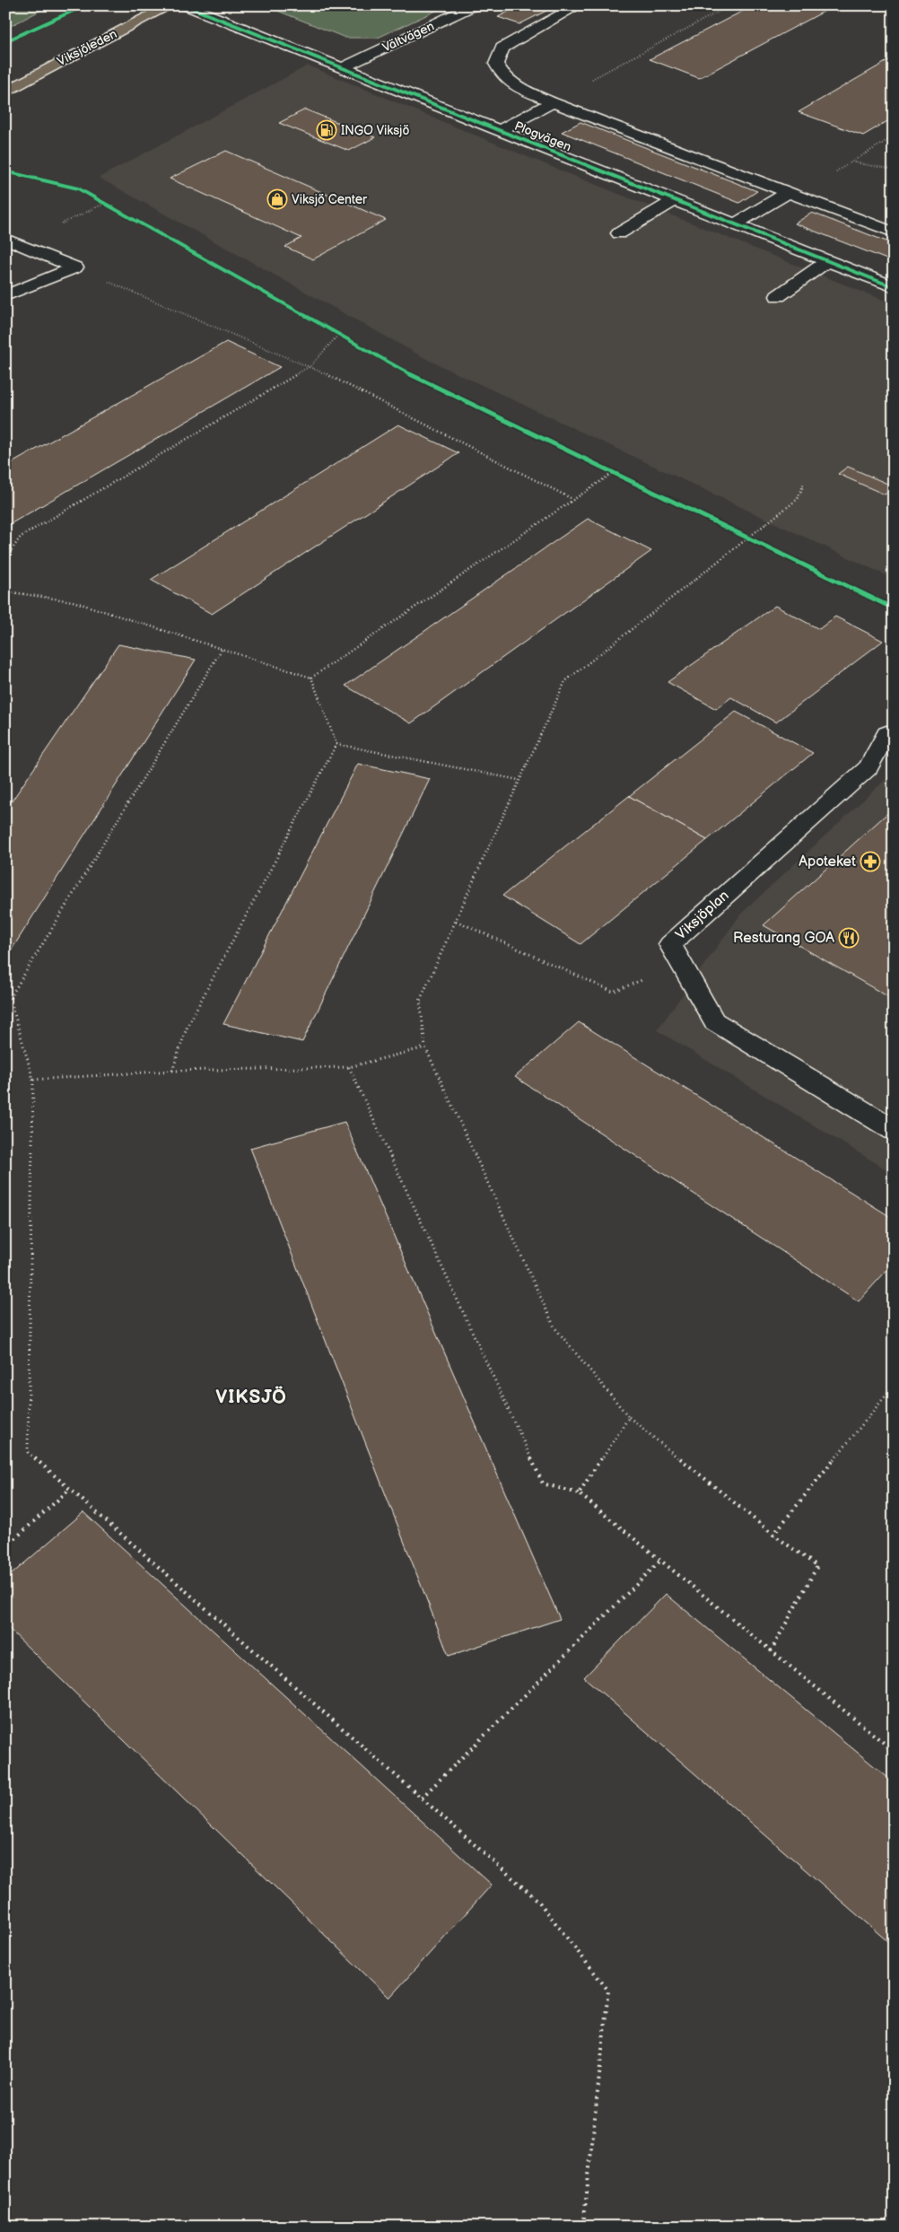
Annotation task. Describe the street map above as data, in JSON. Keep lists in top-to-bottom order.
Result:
{
  "streets": {
    "main road": ["Viksjöleden"],
    "street": ["Vältvägen", "Plogvägen", "Viksjöplan"]
  },
  "crossings": [
    ["Vältvägen", "Plogvägen"]
  ],
  "districts": ["VIKSJÖ"],
  "places": {
    "fuel station": ["INGO Viksjö"],
    "shop": ["Viksjö Center"],
    "pharmacy": ["Apoteket"],
    "restaurant": ["Resturang GOA"]
  }
}
